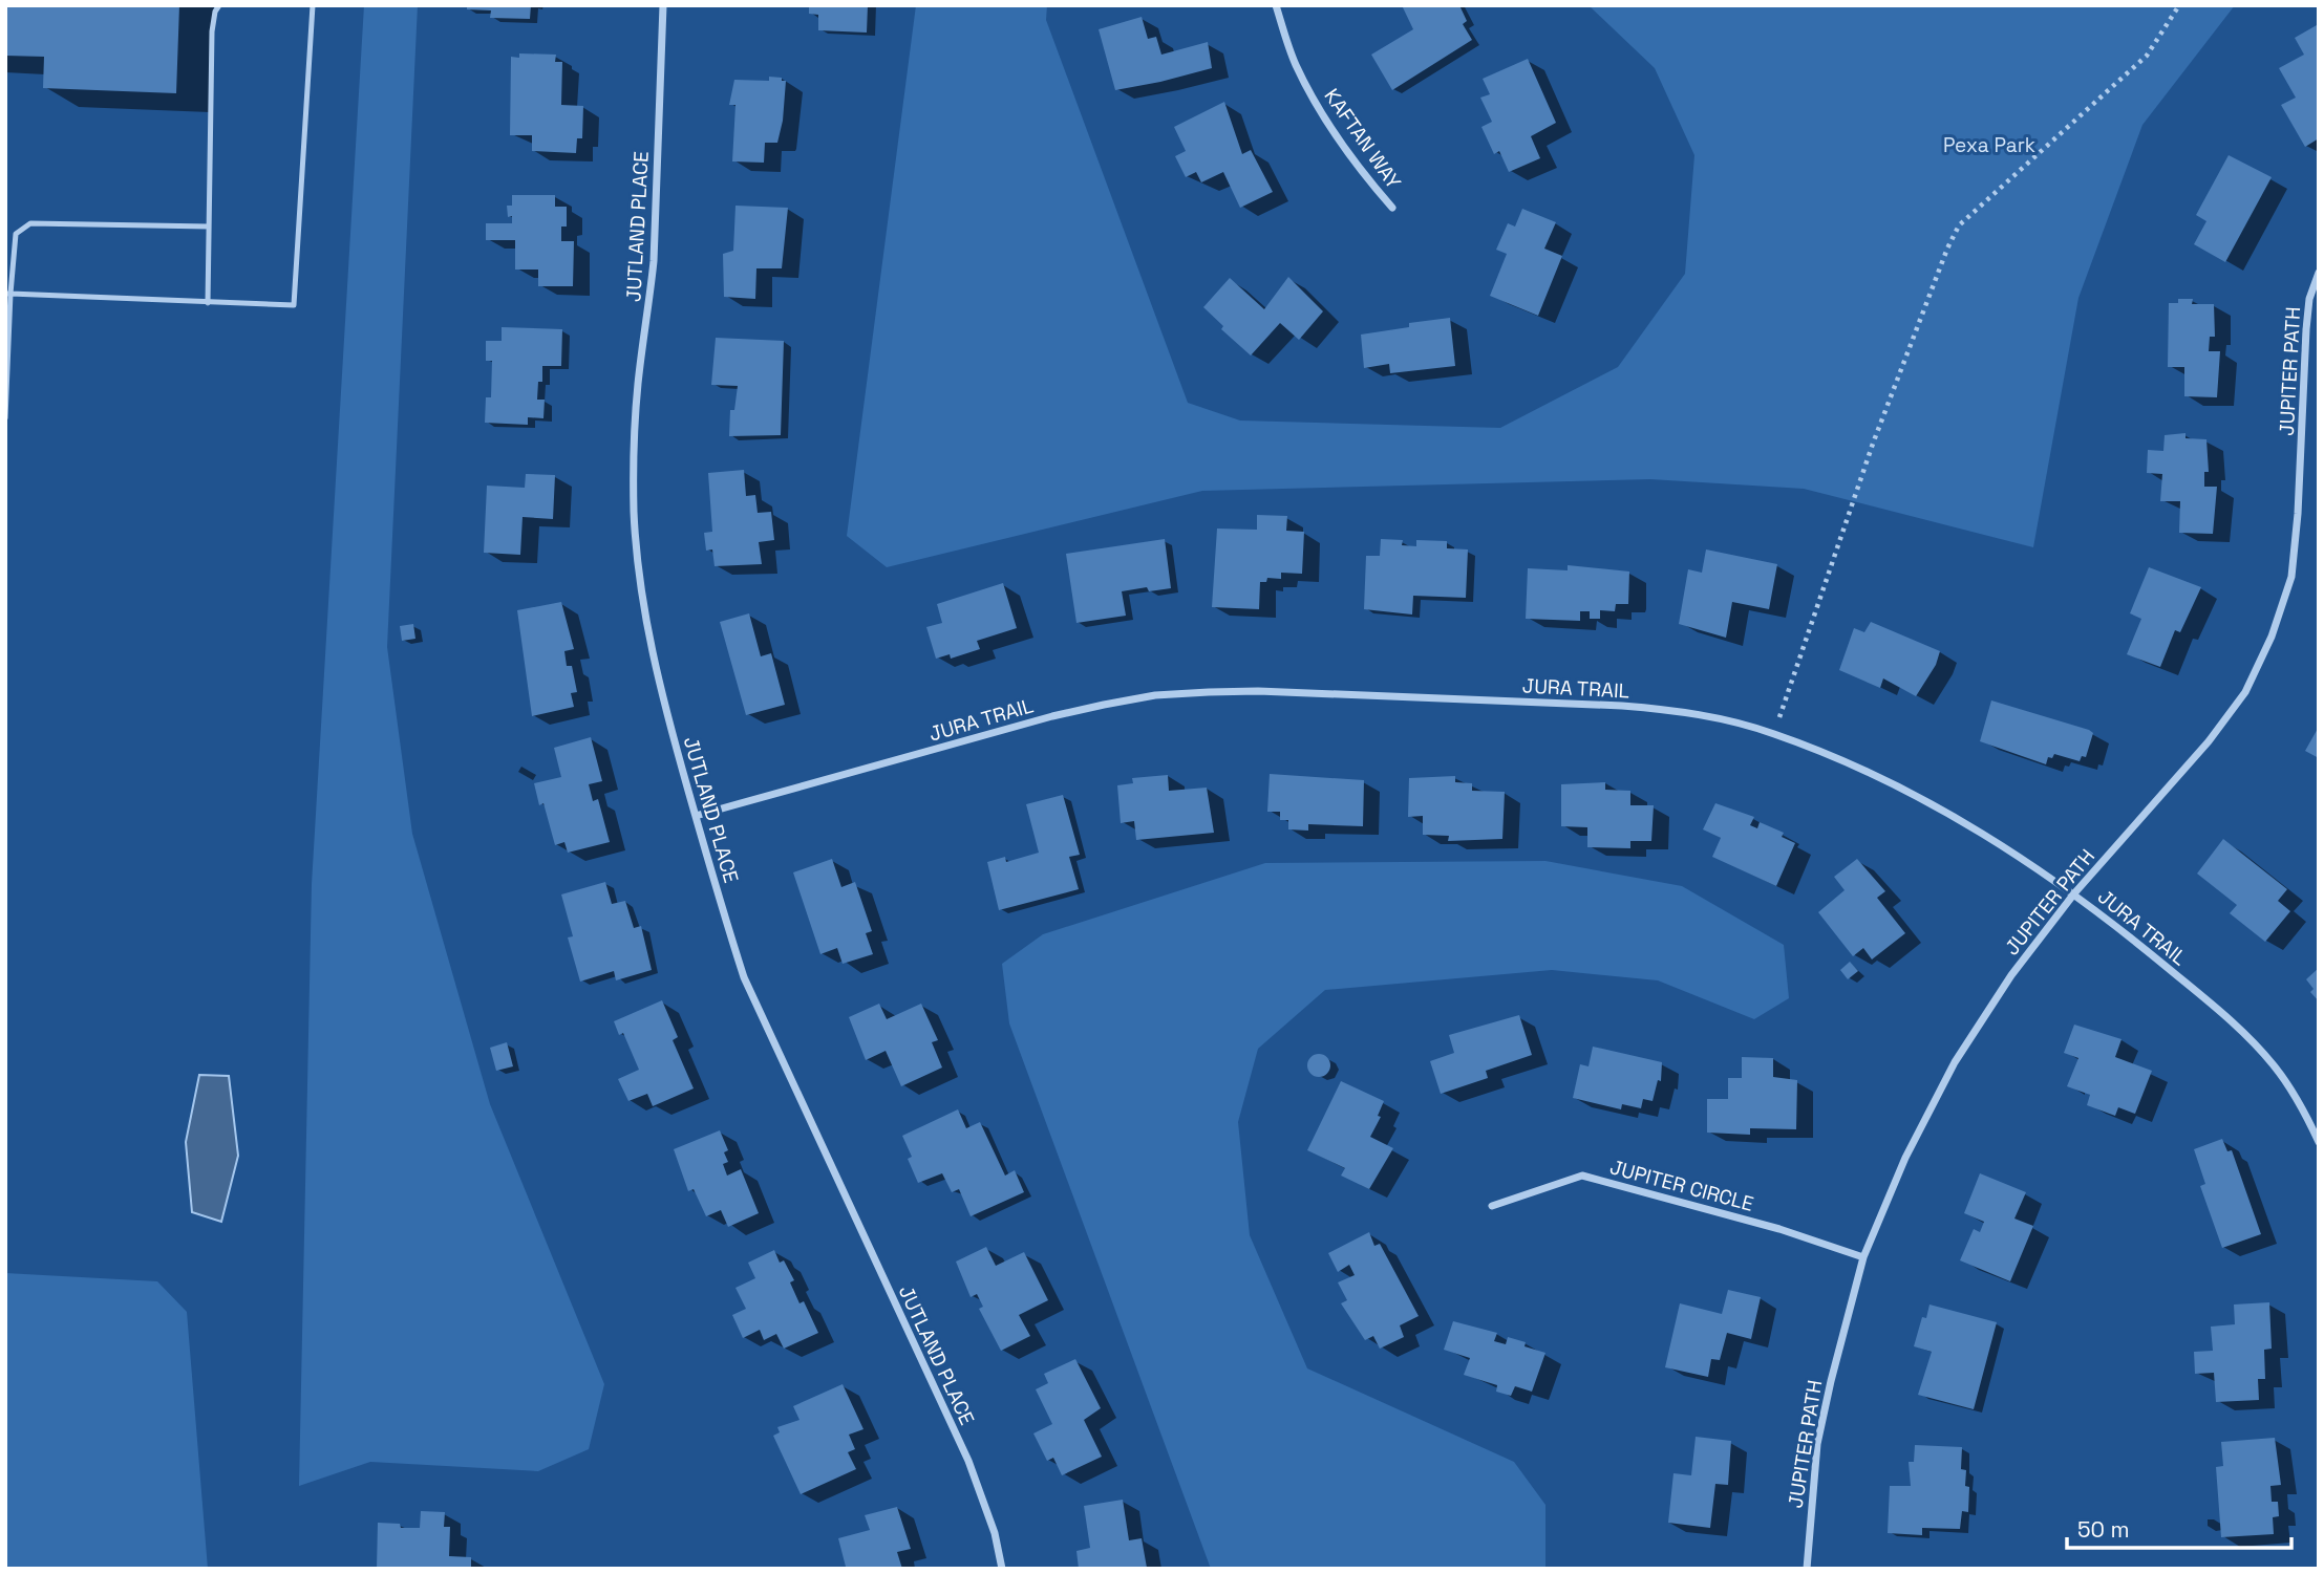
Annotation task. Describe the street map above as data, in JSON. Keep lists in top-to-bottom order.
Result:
{
  "streets": {
    "street": [
      "KAFTAN WAY",
      "JUTLAND PLACE",
      "JUPITER PATH",
      "JURA TRAIL",
      "JUPITER CIRCLE"
    ]
  },
  "crossings": [
    ["JUTLAND PLACE", "JURA TRAIL"],
    ["JUPITER PATH", "JURA TRAIL"],
    ["JUPITER PATH", "JUPITER CIRCLE"]
  ],
  "parks": ["Pexa Park"],
  "scale_bar": "50 m"
}
